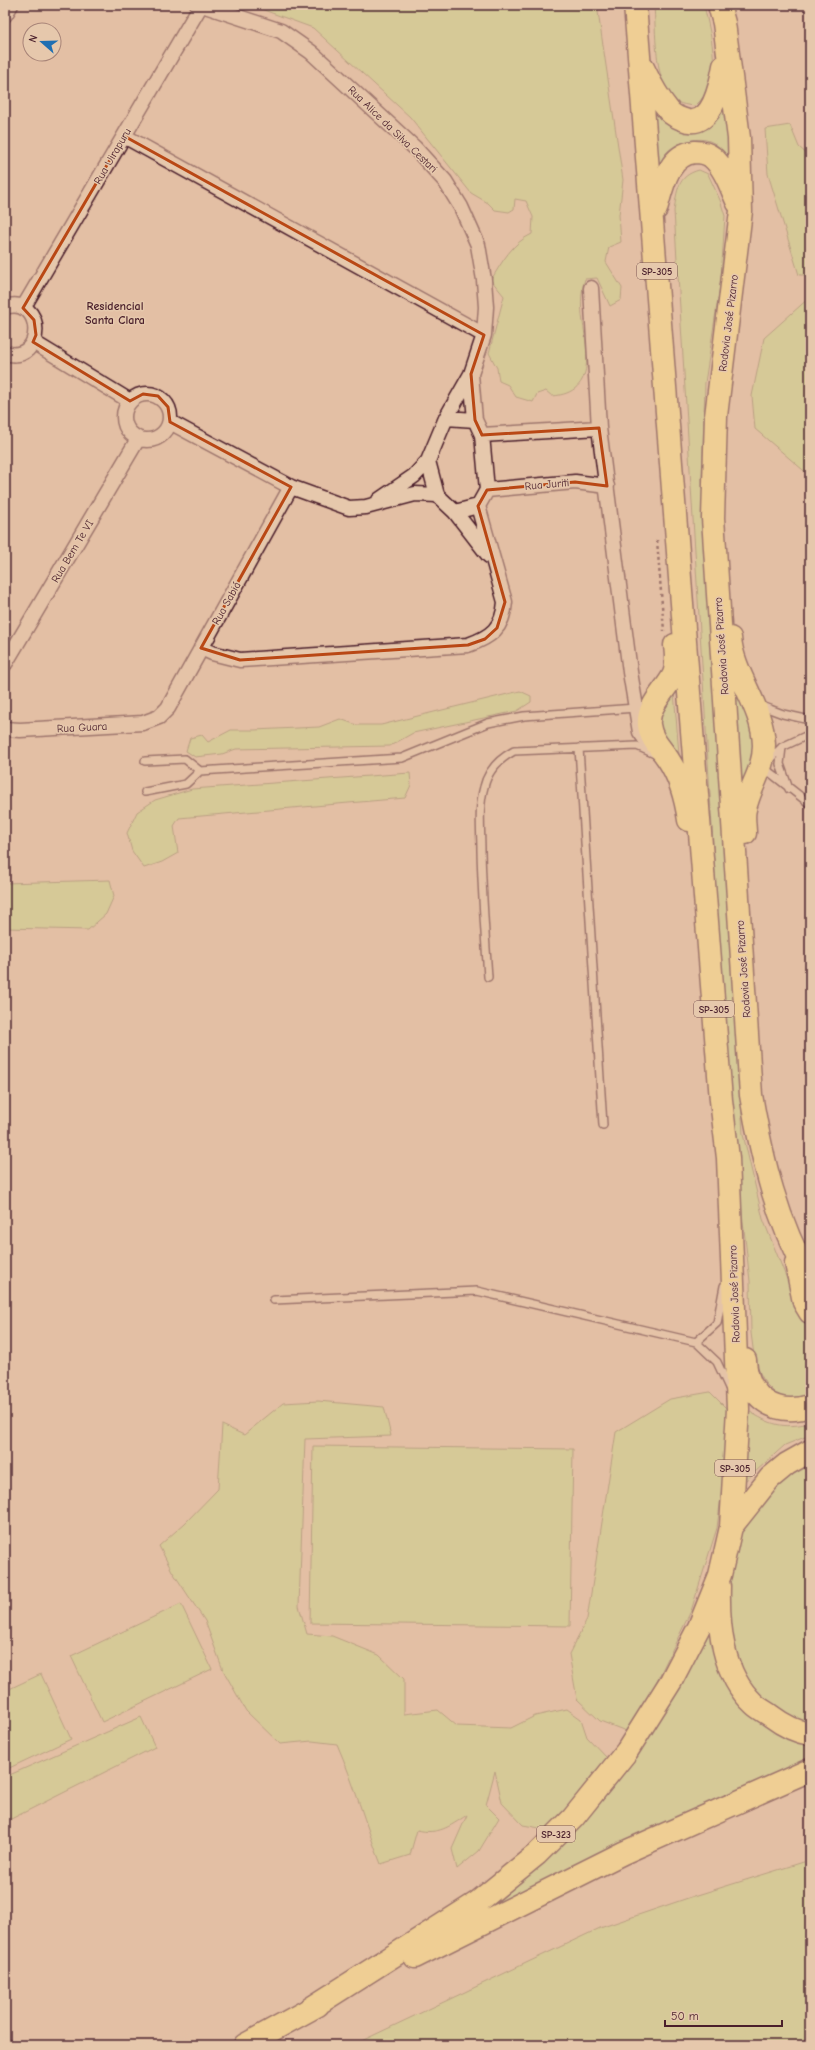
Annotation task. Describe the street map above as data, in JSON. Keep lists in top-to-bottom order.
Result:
{
  "streets": {
    "main road": ["SP-305", "Rodovia José Pizarro", "SP-323"],
    "street": [
      "Rua Alice da Silva Cestari",
      "Rua Uirapuru",
      "Rua Juriti",
      "Rua Bem Te VI",
      "Rua Sabiá",
      "Rua Guara"
    ]
  },
  "crossings": [
    ["Rua Alice da Silva Cestari", "Rua Uirapuru"],
    ["Rodovia José Pizarro", "SP-323"],
    ["Rua Sabiá", "Rua Guara"]
  ],
  "districts": ["Residencial Santa Clara"],
  "scale_bar": "50 m",
  "north": "left"
}
